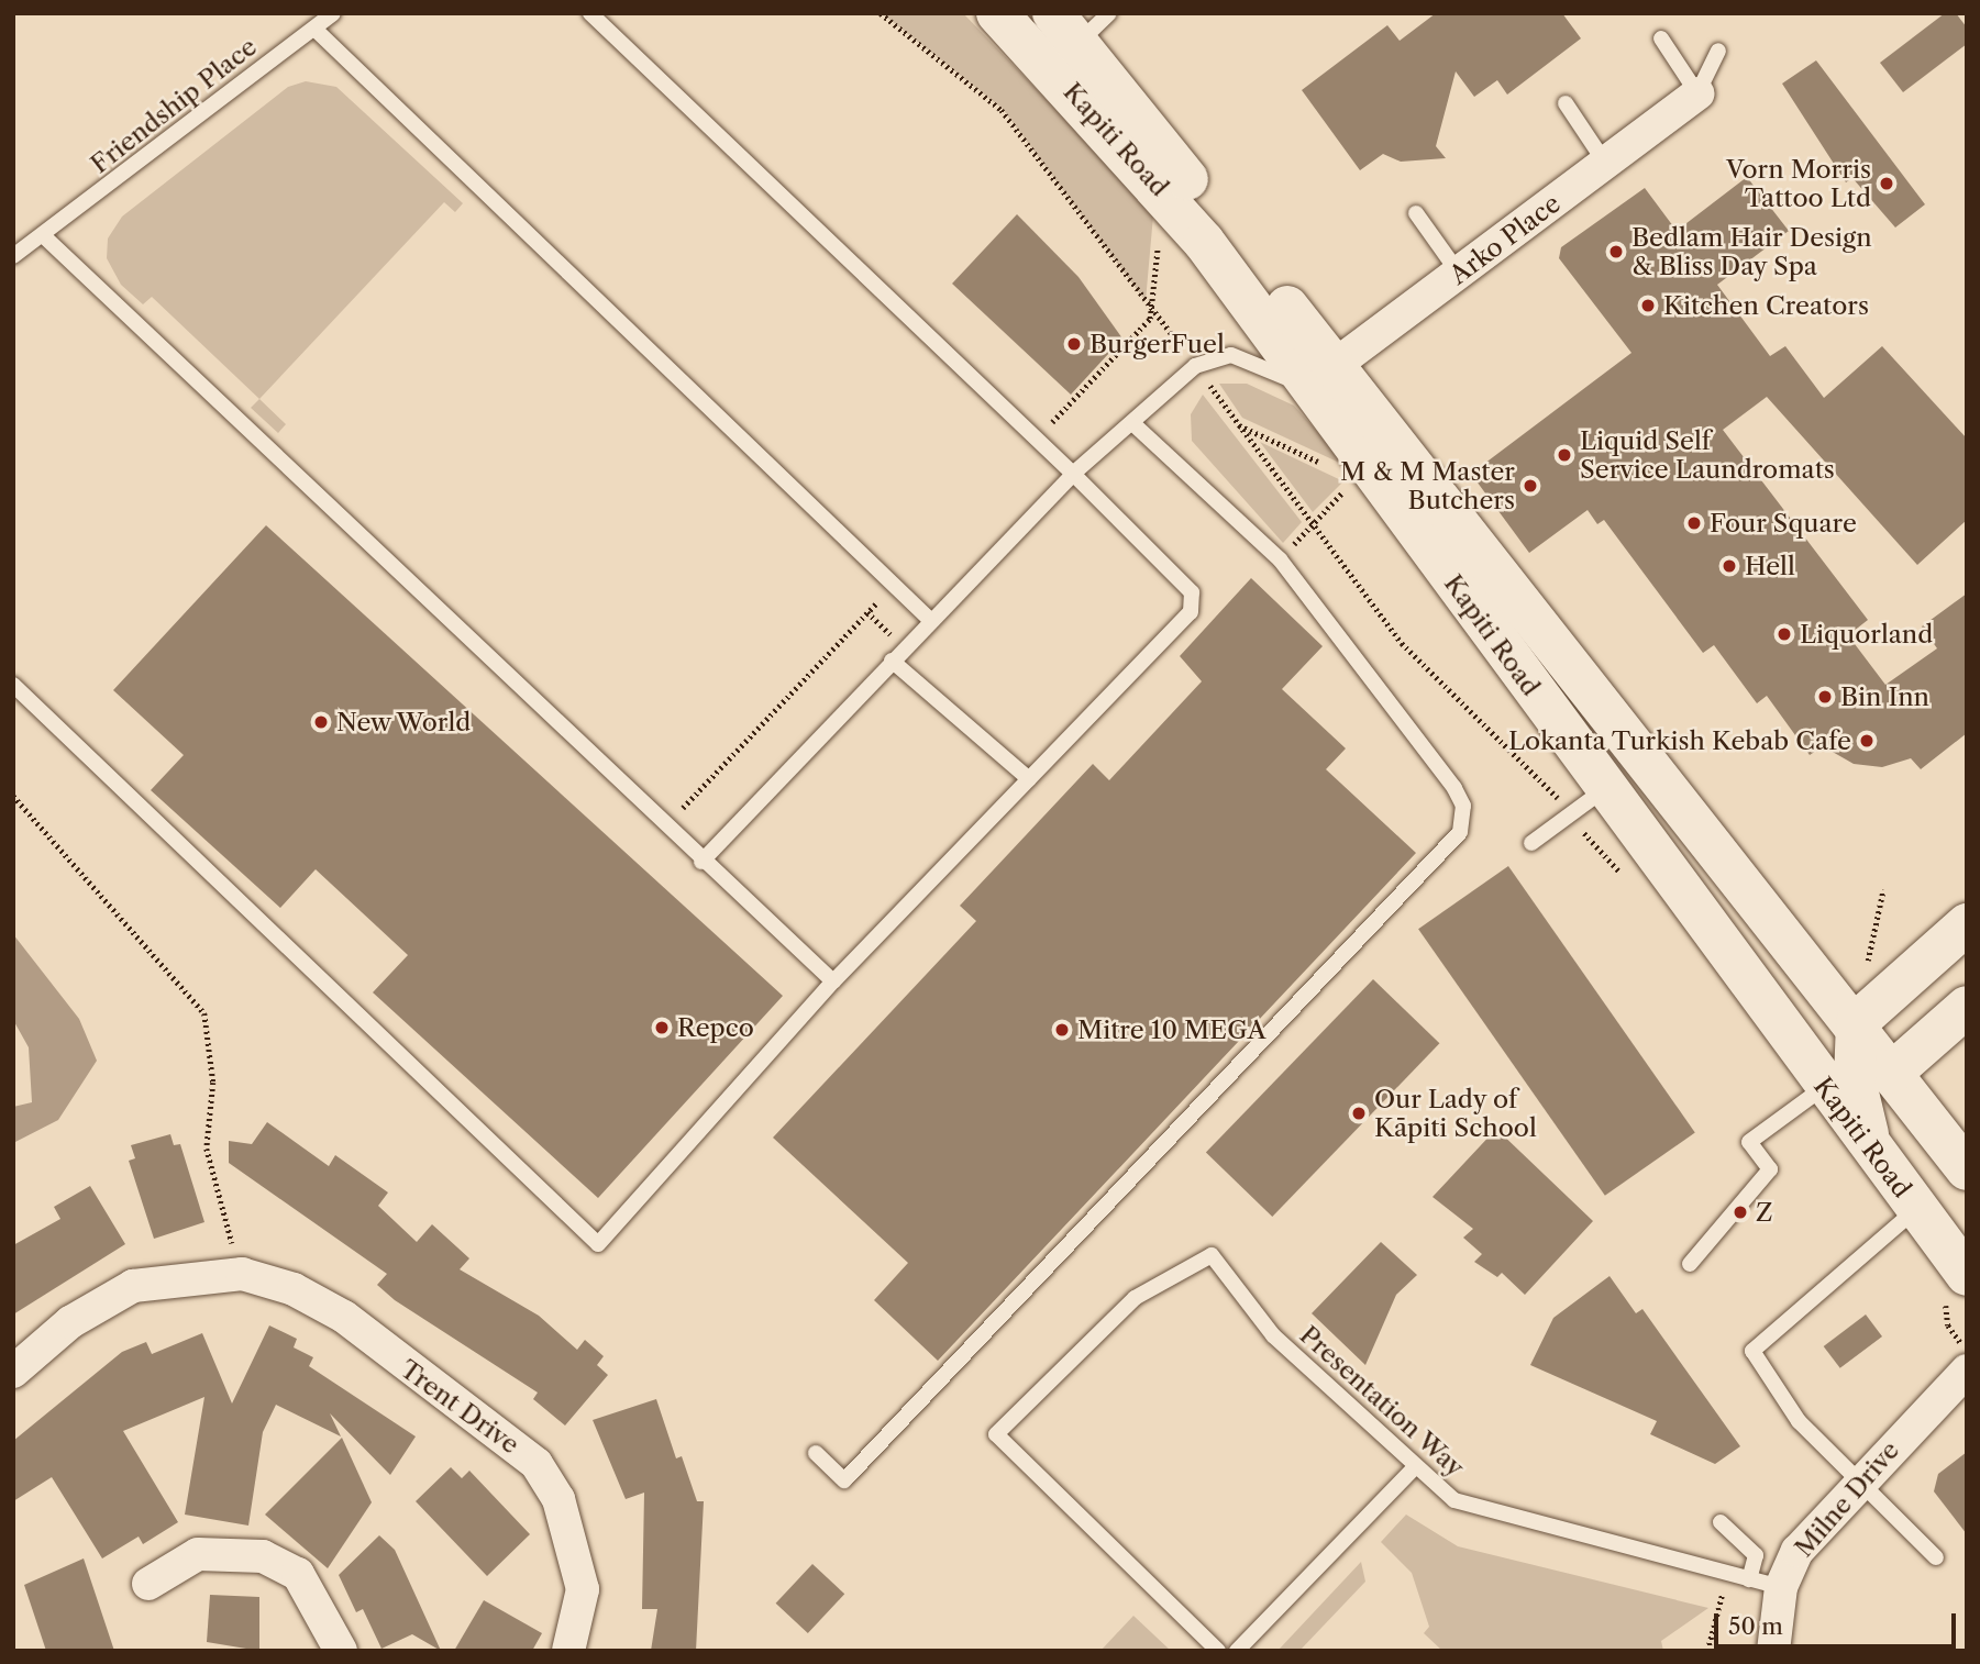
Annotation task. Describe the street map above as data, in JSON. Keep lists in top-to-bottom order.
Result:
{
  "streets": {
    "main road": ["Kapiti Road"],
    "street": ["Arko Place", "Trent Drive", "Milne Drive"],
    "lane": ["Friendship Place", "Presentation Way"]
  },
  "crossings": [
    ["Kapiti Road", "Arko Place"],
    ["Presentation Way", "Milne Drive"]
  ],
  "places": [
    "Vorn Morris Tattoo Ltd",
    "Bedlam Hair Design & Bliss Day Spa",
    "Kitchen Creators",
    "BurgerFuel",
    "Liquid Self Service Laundromats",
    "M & M Master Butchers",
    "Four Square",
    "Hell",
    "Liquorland",
    "Bin Inn",
    "New World",
    "Lokanta Turkish Kebab Cafe",
    "Repco",
    "Mitre 10 MEGA",
    "Our Lady of Kāpiti School",
    "Z"
  ],
  "scale_bar": "50 m"
}
